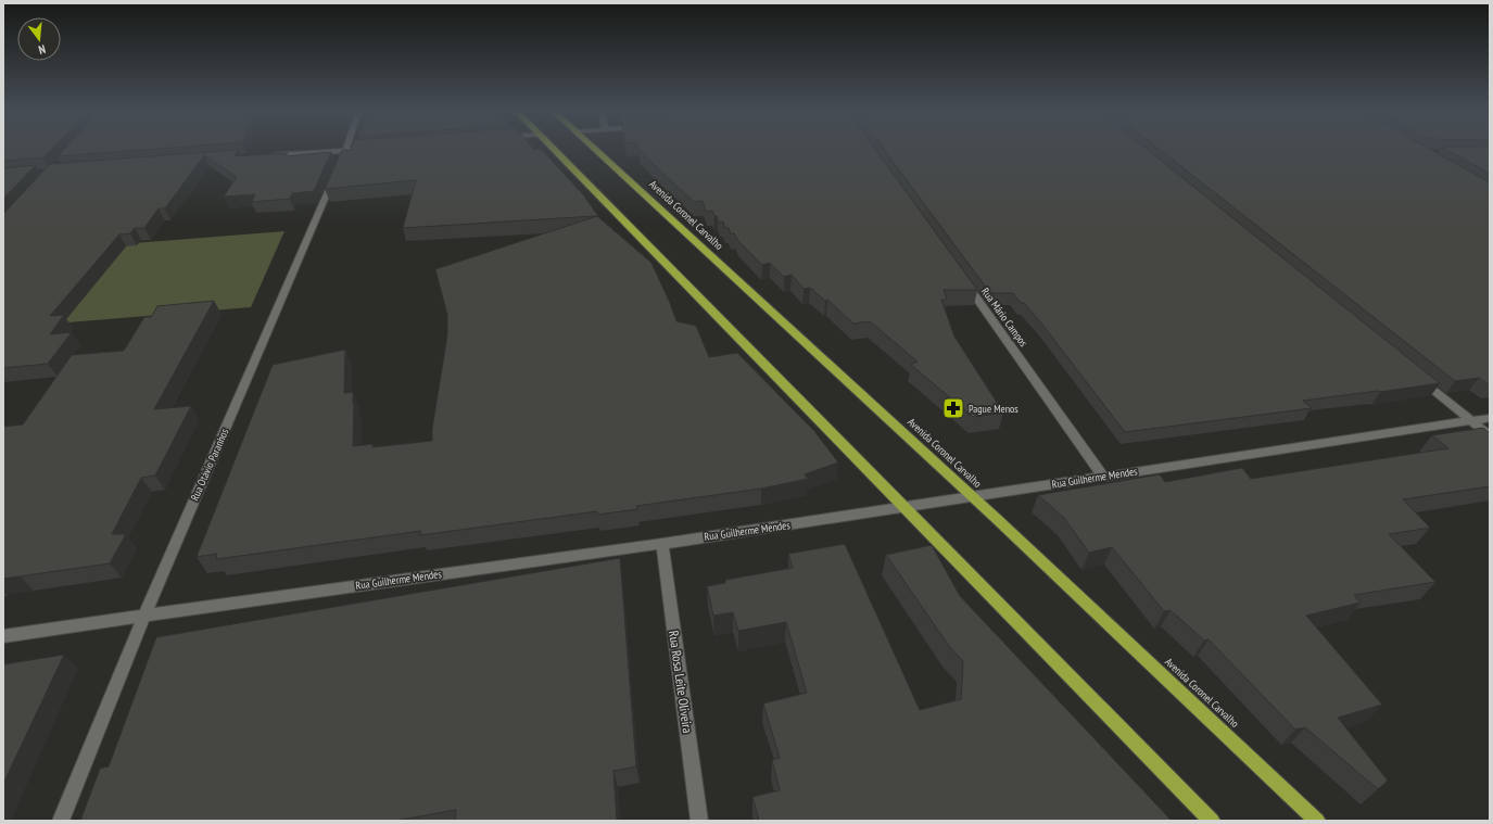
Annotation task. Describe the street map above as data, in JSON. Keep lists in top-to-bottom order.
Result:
{
  "streets": {
    "main road": ["Avenida Coronel Carvalho"],
    "street": [
      "Rua Mário Campos",
      "Rua Otávio Paranhos",
      "Rua Guilherme Mendes",
      "Rua Rosa Leite Oliveira"
    ]
  },
  "crossings": [
    ["Avenida Coronel Carvalho", "Rua Guilherme Mendes"],
    ["Rua Mário Campos", "Rua Guilherme Mendes"],
    ["Rua Otávio Paranhos", "Rua Guilherme Mendes"],
    ["Rua Guilherme Mendes", "Rua Rosa Leite Oliveira"]
  ],
  "places": {
    "pharmacy": ["Pague Menos"]
  },
  "north": "bottom"
}
